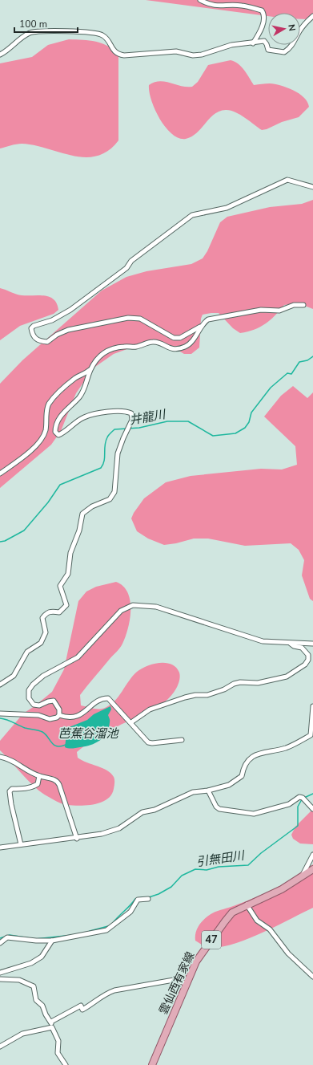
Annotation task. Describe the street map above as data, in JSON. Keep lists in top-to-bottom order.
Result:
{
  "streets": {
    "main road": ["47", "雲仙西有家線"]
  },
  "water": ["井龍川", "芭蕉谷溜池", "引無田川"],
  "scale_bar": "100 m",
  "north": "right"
}
